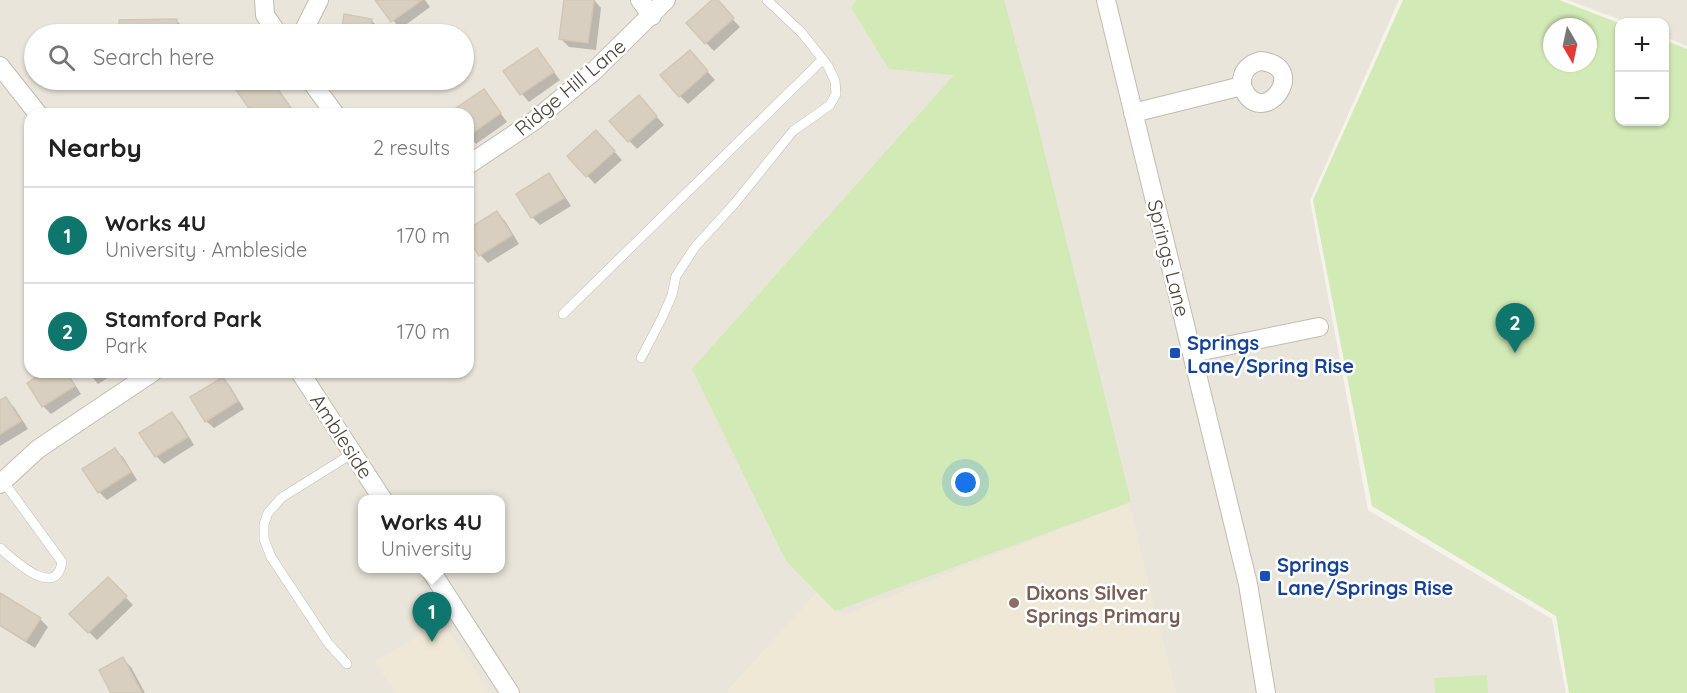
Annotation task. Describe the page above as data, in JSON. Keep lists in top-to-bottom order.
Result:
{
  "streets": {
    "street": ["Ridge Hill Lane", "Springs Lane", "Ambleside"]
  },
  "places": {
    "transit": ["Springs Lane/Spring Rise", "Springs Lane/Springs Rise"],
    "other": ["Dixons Silver Springs Primary"]
  },
  "north": "bottom",
  "page": {
    "map_buttons": ["+", "−"],
    "search": "Search here",
    "heading": ["Nearby", "2 results"],
    "list": [
      {
        "mark": "1",
        "name": "Works 4U",
        "note": "University · Ambleside",
        "value": "170 m"
      },
      {
        "mark": "2",
        "name": "Stamford Park",
        "note": "Park",
        "value": "170 m"
      }
    ],
    "pins": ["2", "1"],
    "popup": ["Works 4U", "University"]
  }
}
